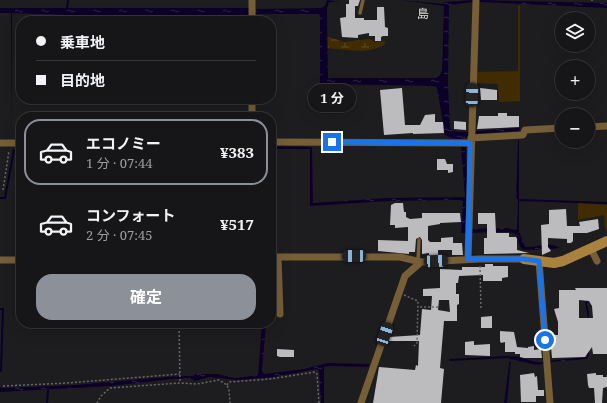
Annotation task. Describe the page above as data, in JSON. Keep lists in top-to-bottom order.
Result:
{
  "districts": ["島"],
  "page": {
    "map_buttons": ["+", "−"],
    "banner": ["乗車地", "目的地"],
    "bubble": "1 分",
    "list": [
      {
        "name": "エコノミー",
        "note": "1 分 · 07:44",
        "value": "¥383"
      },
      {
        "name": "コンフォート",
        "note": "2 分 · 07:45",
        "value": "¥517"
      }
    ],
    "buttons": "確定"
  }
}
